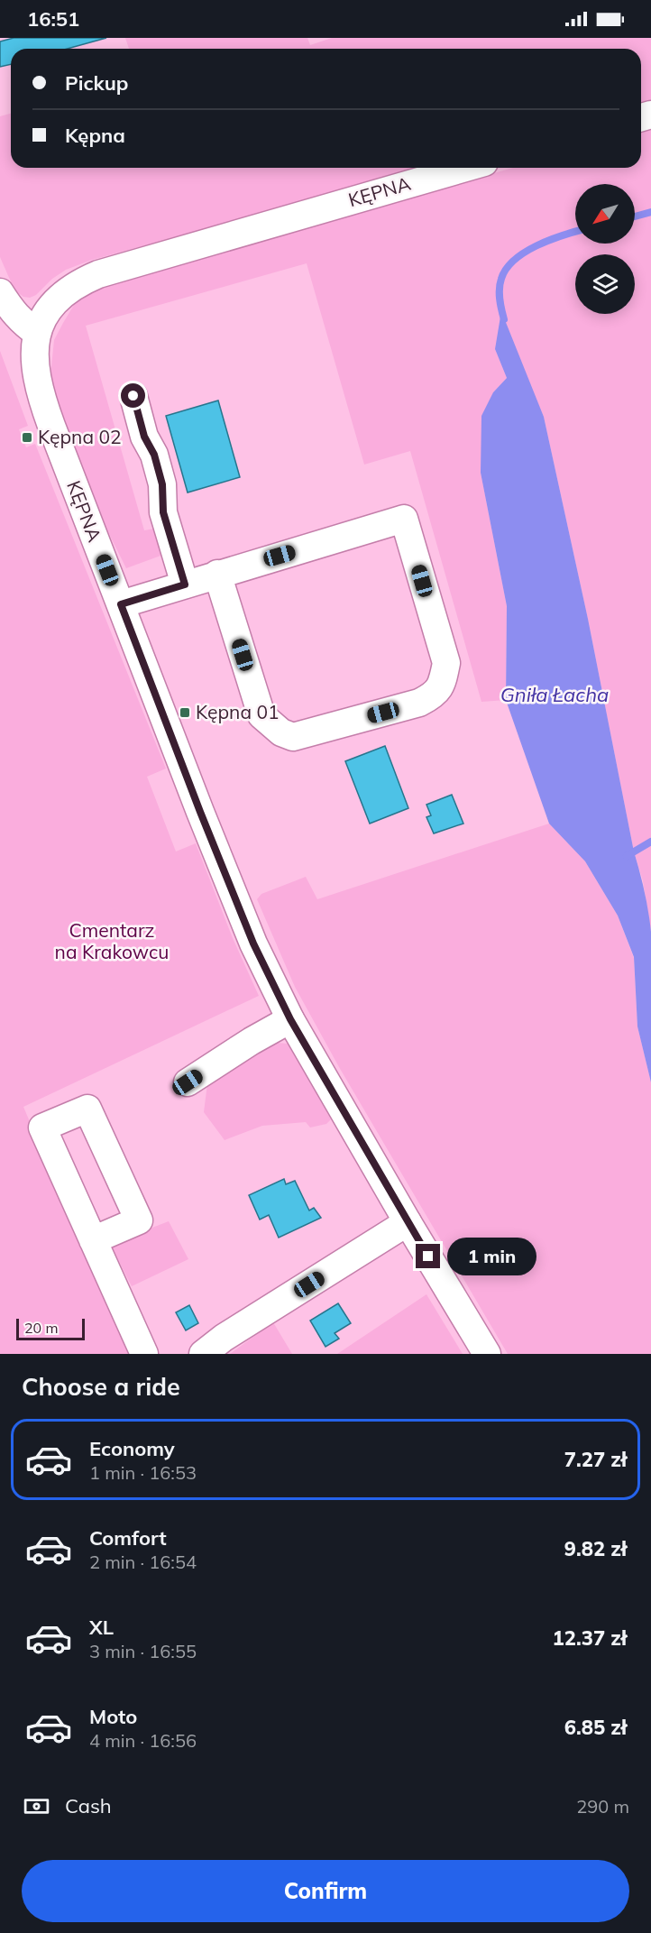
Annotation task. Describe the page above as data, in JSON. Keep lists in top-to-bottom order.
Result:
{
  "streets": {
    "street": ["KĘPNA"]
  },
  "water": ["Gniła Łacha"],
  "parks": ["Cmentarz na Krakowcu"],
  "places": {
    "transit": ["Kępna 02", "Kępna 01"]
  },
  "scale_bar": "20 m",
  "north": "bottom left",
  "page": {
    "status": "16:51",
    "banner": ["Pickup", "Kępna"],
    "bubble": "1 min",
    "scale": "20 m",
    "heading": "Choose a ride",
    "list": [
      {
        "name": "Economy",
        "note": "1 min · 16:53",
        "value": "7.27 zł"
      },
      {
        "name": "Comfort",
        "note": "2 min · 16:54",
        "value": "9.82 zł"
      },
      {
        "name": "XL",
        "note": "3 min · 16:55",
        "value": "12.37 zł"
      },
      {
        "name": "Moto",
        "note": "4 min · 16:56",
        "value": "6.85 zł"
      }
    ],
    "pay": ["Cash", "290 m"],
    "buttons": "Confirm"
  }
}
